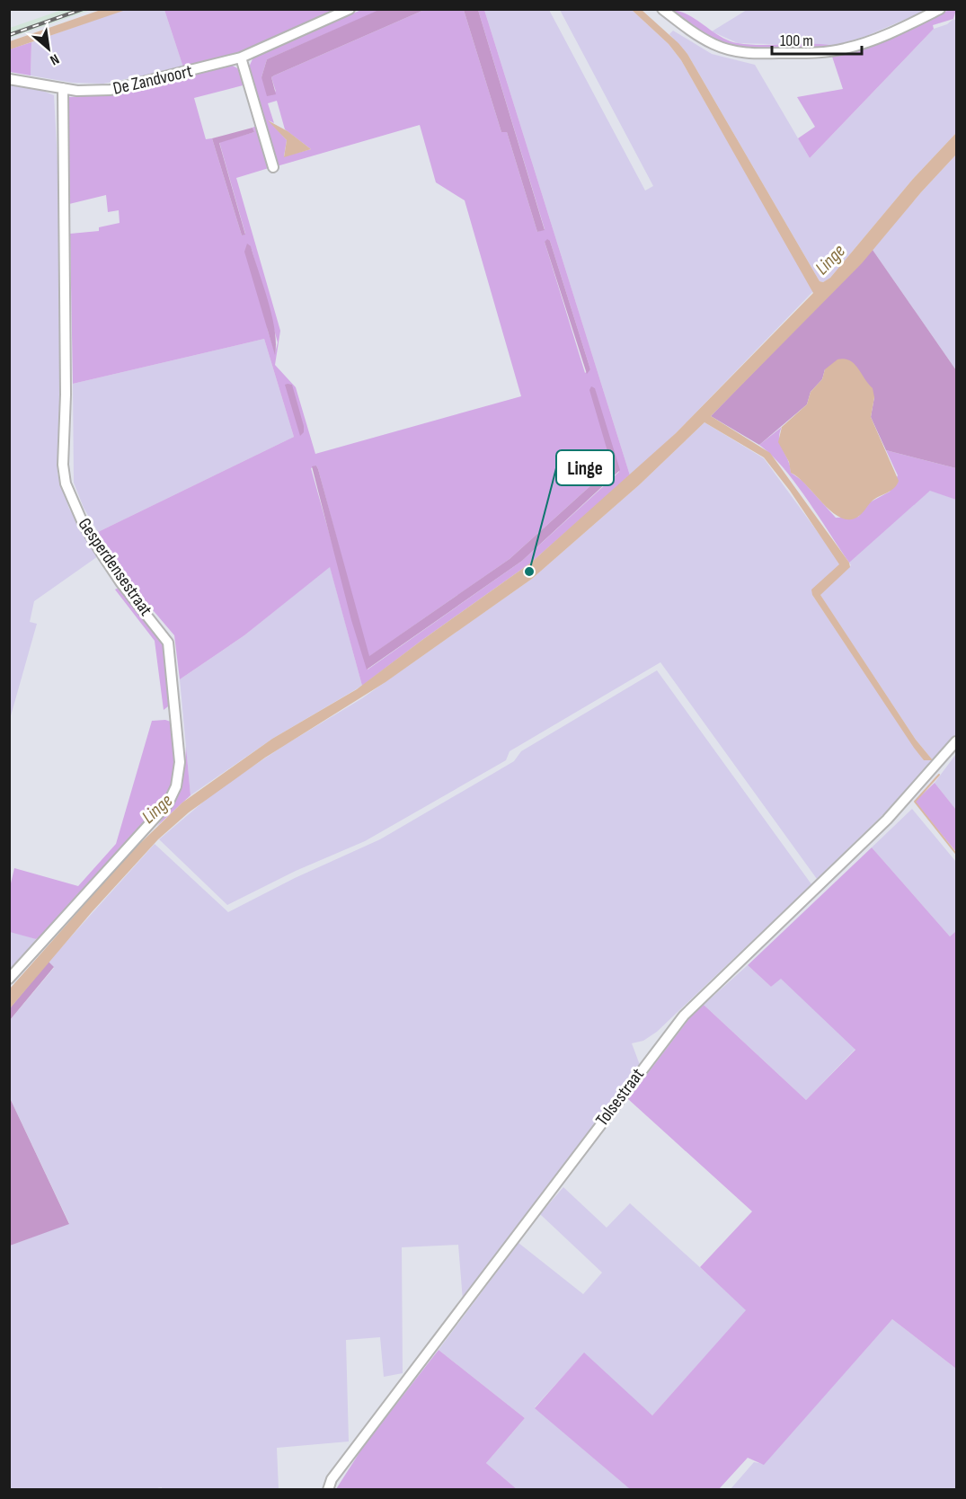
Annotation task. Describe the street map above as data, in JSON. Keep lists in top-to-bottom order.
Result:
{
  "streets": {
    "street": ["De Zandvoort", "Gesperdensestraat", "Tolsestraat"]
  },
  "crossings": [
    ["De Zandvoort", "Gesperdensestraat"]
  ],
  "water": ["Linge"],
  "places": ["Linge"],
  "scale_bar": "100 m",
  "north": "bottom right"
}
